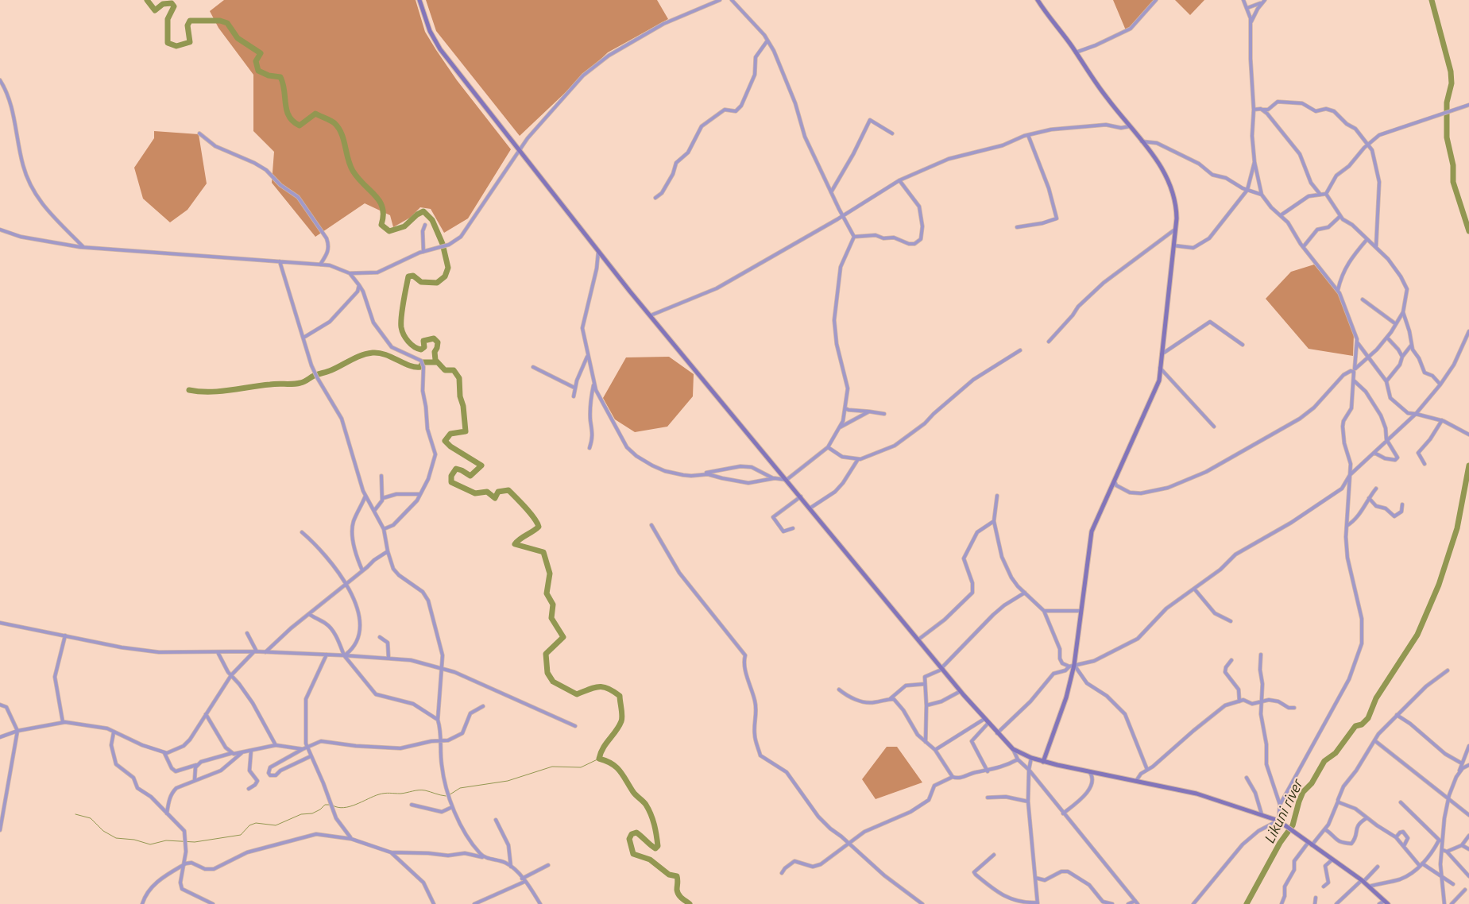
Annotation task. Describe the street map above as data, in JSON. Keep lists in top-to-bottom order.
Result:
{
  "water": ["Likuni river"]
}
